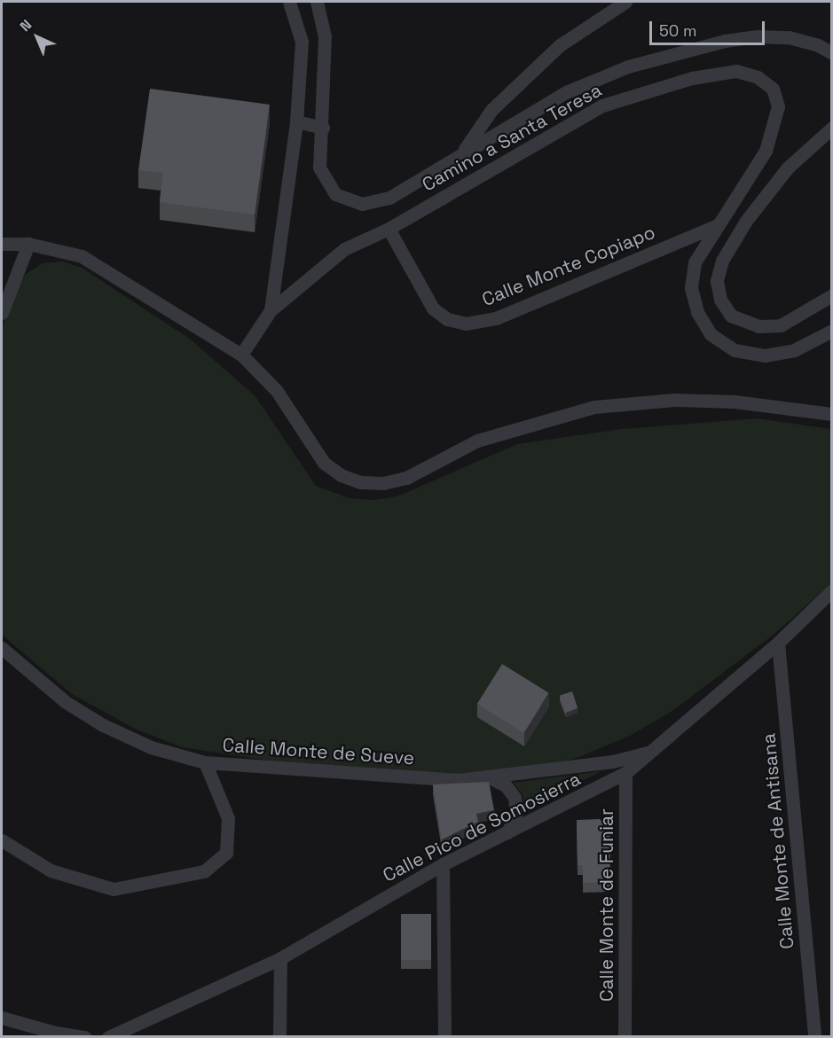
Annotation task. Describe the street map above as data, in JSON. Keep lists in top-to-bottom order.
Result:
{
  "streets": {
    "street": [
      "Camino a Santa Teresa",
      "Calle Monte Copiapo",
      "Calle Monte de Sueve",
      "Calle Pico de Somosierra",
      "Calle Monte de Antisana",
      "Calle Monte de Funiar"
    ]
  },
  "crossings": [
    ["Camino a Santa Teresa", "Calle Monte Copiapo"],
    ["Calle Monte de Sueve", "Calle Pico de Somosierra"],
    ["Calle Pico de Somosierra", "Calle Monte de Antisana"],
    ["Calle Pico de Somosierra", "Calle Monte de Funiar"]
  ],
  "scale_bar": "50 m",
  "north": "top left"
}
